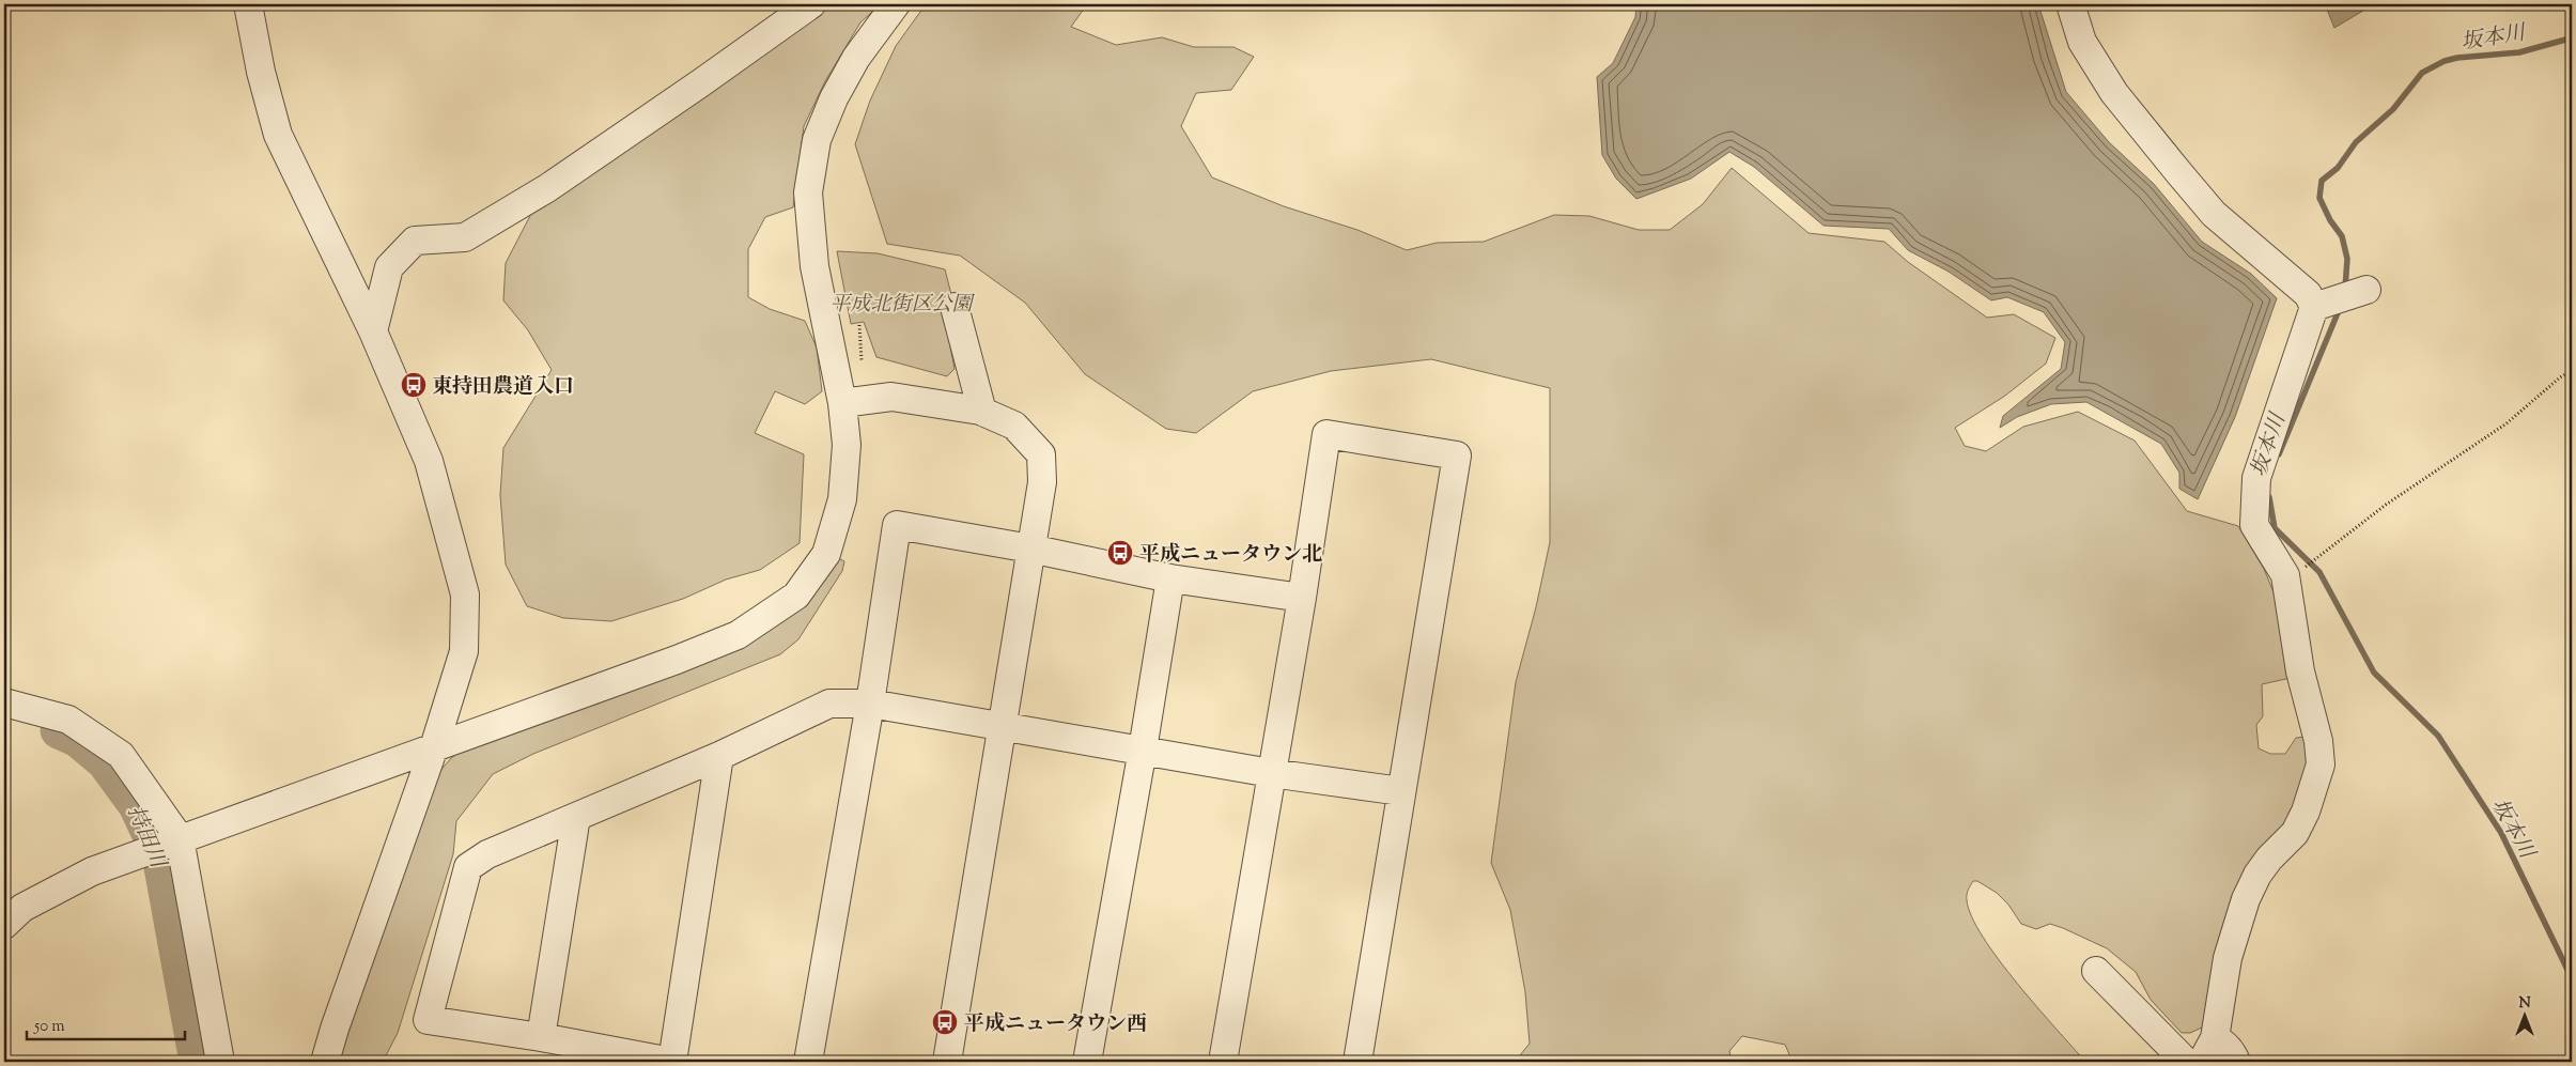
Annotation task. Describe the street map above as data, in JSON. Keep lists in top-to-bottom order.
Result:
{
  "water": ["坂本川", "持田川"],
  "parks": ["平成北街区公園"],
  "places": {
    "bus stop": ["東持田農道入口", "平成ニュータウン北", "平成ニュータウン西"]
  },
  "scale_bar": "50 m",
  "north": "top"
}
